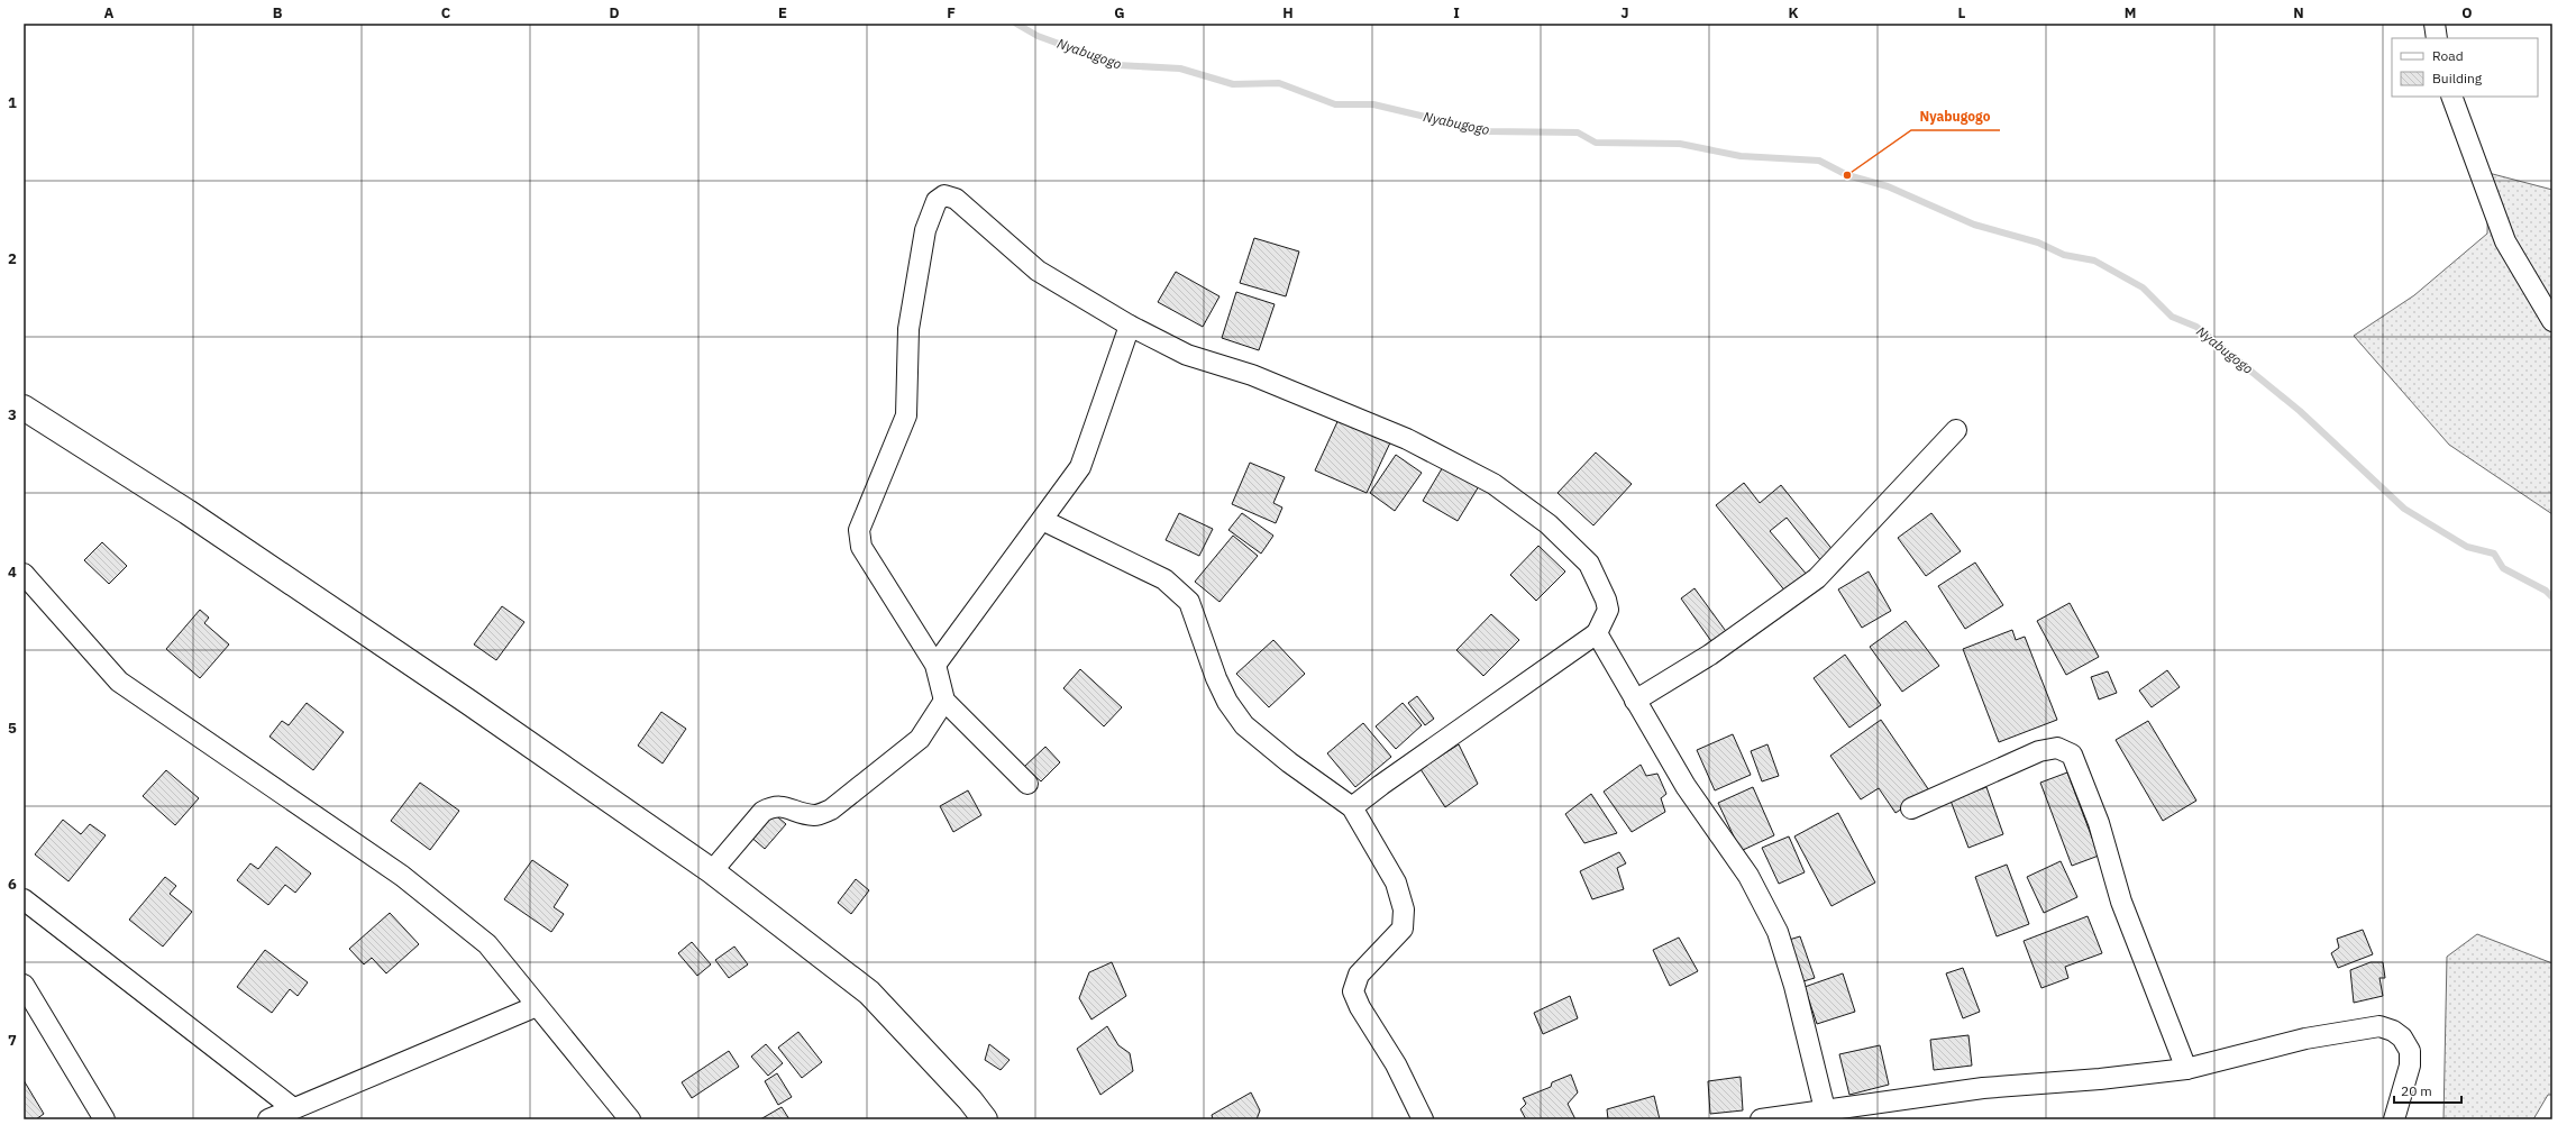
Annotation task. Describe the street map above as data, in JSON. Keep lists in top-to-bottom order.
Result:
{
  "water": ["Nyabugogo"],
  "places": ["Nyabugogo"],
  "legend": ["Road", "Building"],
  "scale_bar": "20 m",
  "grid": {
    "columns": [
      "A",
      "B",
      "C",
      "D",
      "E",
      "F",
      "G",
      "H",
      "I",
      "J",
      "K",
      "L",
      "M",
      "N",
      "O"
    ],
    "rows": [
      "1",
      "2",
      "3",
      "4",
      "5",
      "6",
      "7"
    ]
  }
}
